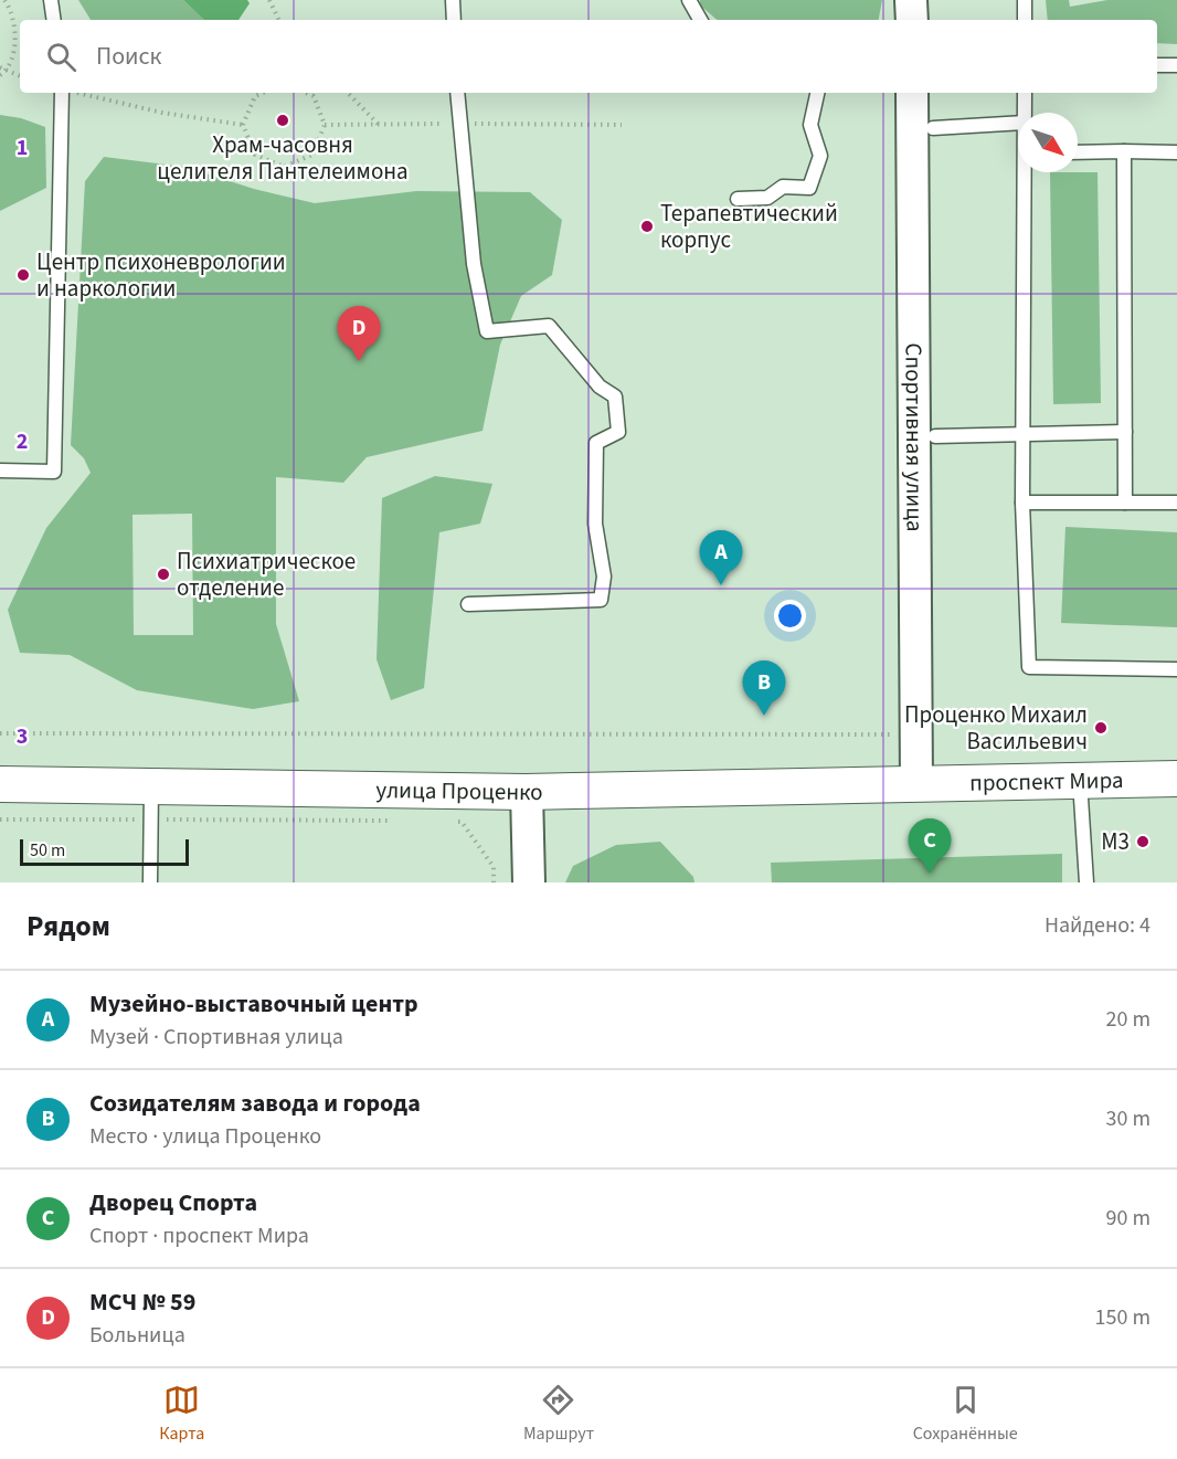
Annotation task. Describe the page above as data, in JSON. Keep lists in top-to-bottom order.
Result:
{
  "streets": {
    "main road": ["проспект Мира", "улица Проценко"],
    "street": ["Спортивная улица"]
  },
  "crossings": [
    ["Спортивная улица", "проспект Мира"],
    ["Спортивная улица", "улица Проценко"],
    ["проспект Мира", "улица Проценко"]
  ],
  "places": [
    "Храм-часовня целителя Пантелеимона",
    "Терапевтический корпус",
    "Центр психоневрологии и наркологии",
    "Психиатрическое отделение",
    "Проценко Михаил Васильевич",
    "M3"
  ],
  "scale_bar": "50 m",
  "north": "bottom right",
  "page": {
    "search": "Поиск",
    "pins": [
      "D",
      "A",
      "B",
      "C"
    ],
    "scale": "50 m",
    "heading": ["Рядом", "Найдено: 4"],
    "list": [
      {
        "mark": "A",
        "name": "Музейно-выставочный центр",
        "note": "Музей · Спортивная улица",
        "value": "20 m"
      },
      {
        "mark": "B",
        "name": "Созидателям завода и города",
        "note": "Место · улица Проценко",
        "value": "30 m"
      },
      {
        "mark": "C",
        "name": "Дворец Спорта",
        "note": "Спорт · проспект Мира",
        "value": "90 m"
      },
      {
        "mark": "D",
        "name": "МСЧ № 59",
        "note": "Больница",
        "value": "150 m"
      }
    ],
    "nav": ["Карта", "Маршрут", "Сохранённые"]
  },
  "grid": {
    "rows": ["1", "2", "3"]
  }
}
